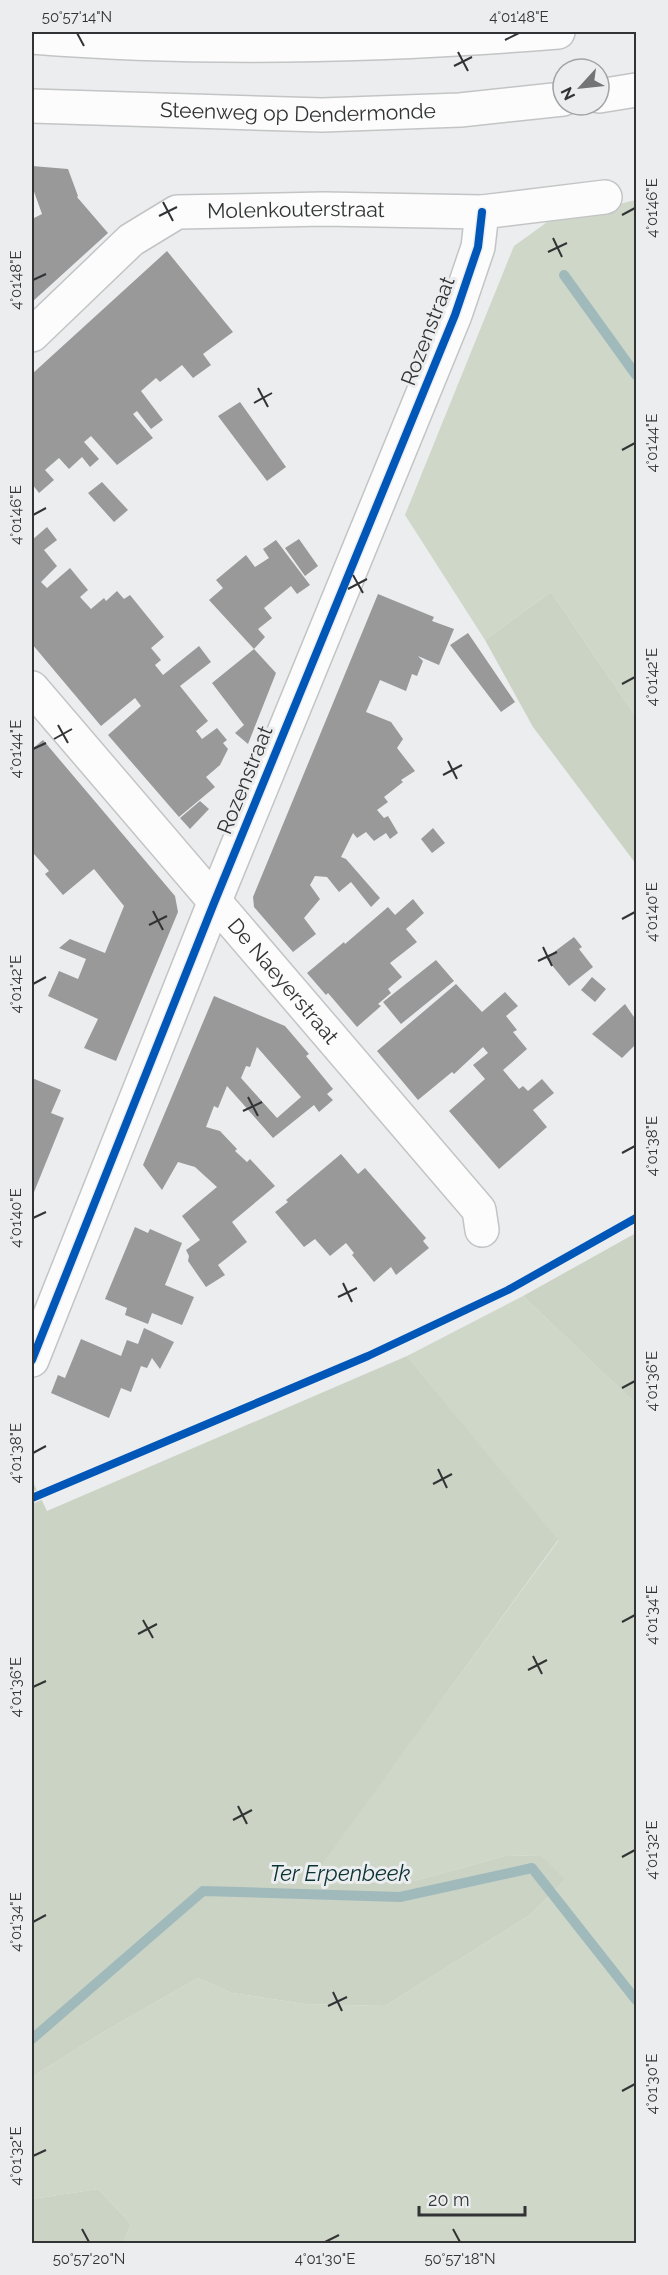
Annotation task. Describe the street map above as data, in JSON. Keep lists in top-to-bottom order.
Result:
{
  "streets": {
    "street": [
      "Steenweg op Dendermonde",
      "Molenkouterstraat",
      "Rozenstraat",
      "De Naeyerstraat"
    ]
  },
  "crossings": [
    ["Molenkouterstraat", "Rozenstraat"],
    ["Rozenstraat", "De Naeyerstraat"]
  ],
  "water": ["Ter Erpenbeek"],
  "scale_bar": "20 m",
  "north": "bottom left",
  "coordinates": [
    "50°57'14\"N",
    "4°01'48\"E",
    "4°01'46\"E",
    "4°01'44\"E",
    "4°01'42\"E",
    "4°01'40\"E",
    "4°01'38\"E",
    "4°01'36\"E",
    "4°01'34\"E",
    "4°01'32\"E",
    "4°01'30\"E",
    "50°57'20\"N",
    "50°57'18\"N"
  ]
}
